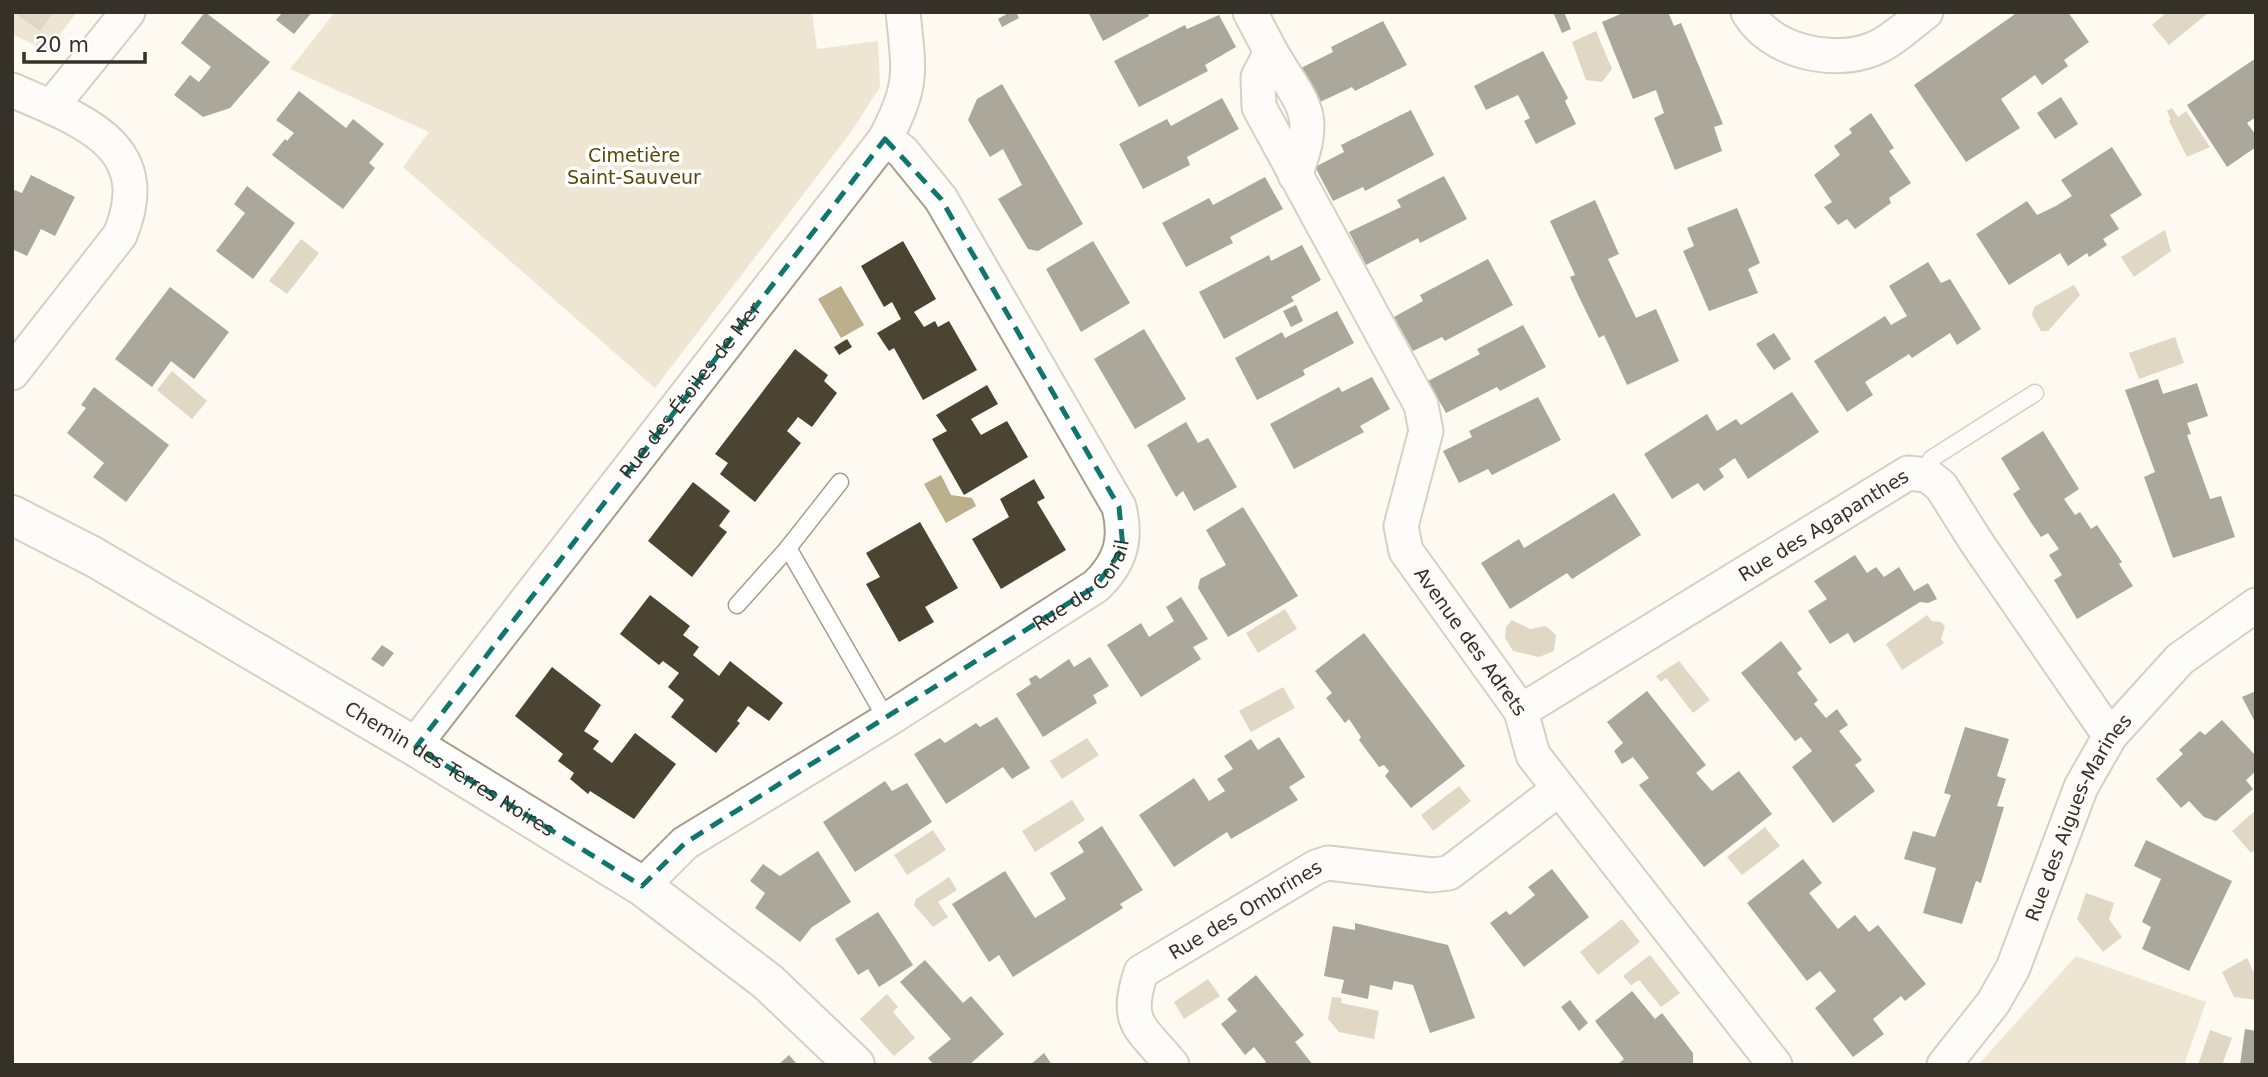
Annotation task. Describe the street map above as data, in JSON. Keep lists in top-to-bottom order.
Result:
{
  "streets": {
    "street": [
      "Rue des Étoiles de Mer",
      "Rue des Agapanthes",
      "Rue du Corail",
      "Avenue des Adrets",
      "Chemin des Terres Noires",
      "Rue des Aigues-Marines",
      "Rue des Ombrines"
    ]
  },
  "crossings": [
    ["Rue des Étoiles de Mer", "Rue du Corail"],
    ["Rue des Étoiles de Mer", "Chemin des Terres Noires"],
    ["Rue des Agapanthes", "Avenue des Adrets"],
    ["Rue des Agapanthes", "Rue des Aigues-Marines"],
    ["Rue du Corail", "Chemin des Terres Noires"],
    ["Avenue des Adrets", "Rue des Ombrines"]
  ],
  "parks": ["Cimetière Saint-Sauveur"],
  "scale_bar": "20 m"
}
